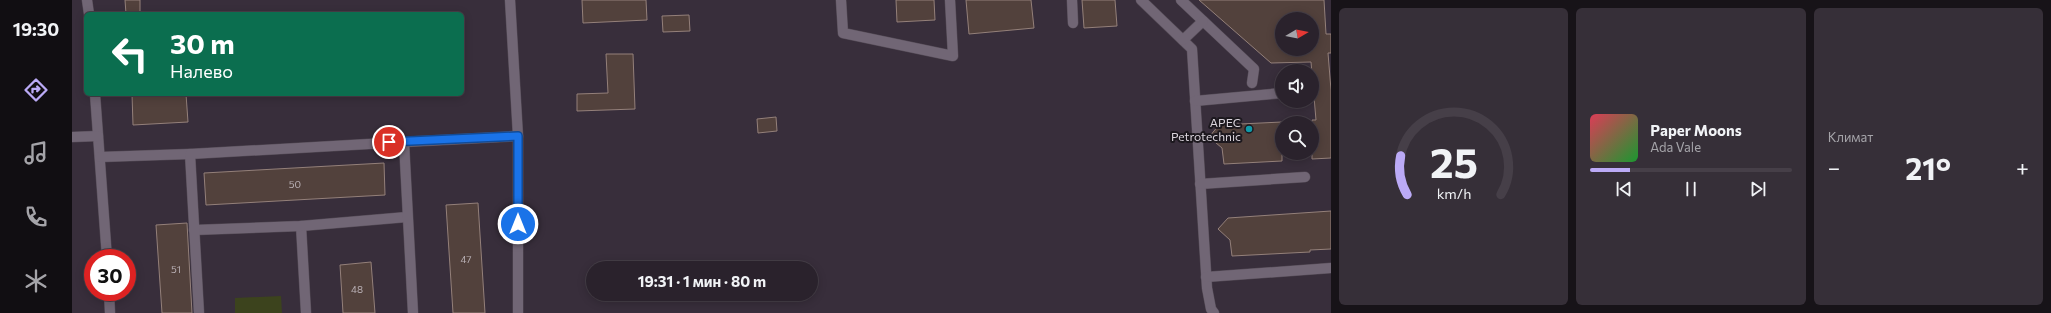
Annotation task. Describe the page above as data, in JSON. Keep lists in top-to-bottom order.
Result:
{
  "places": ["APEC Petrotechnic"],
  "house_numbers": [
    "50",
    "47",
    "51",
    "48"
  ],
  "north": "right",
  "page": {
    "tabs": "19:30",
    "tile": "Климат",
    "turn": ["30 m", "Налево"],
    "song": ["Paper Moons", "Ada Vale"],
    "heat": ["−", "21°", "+"],
    "limit": "30",
    "trip": "19:31 · 1 мин · 80 m",
    "gauge": ["25", "km/h"]
  }
}
